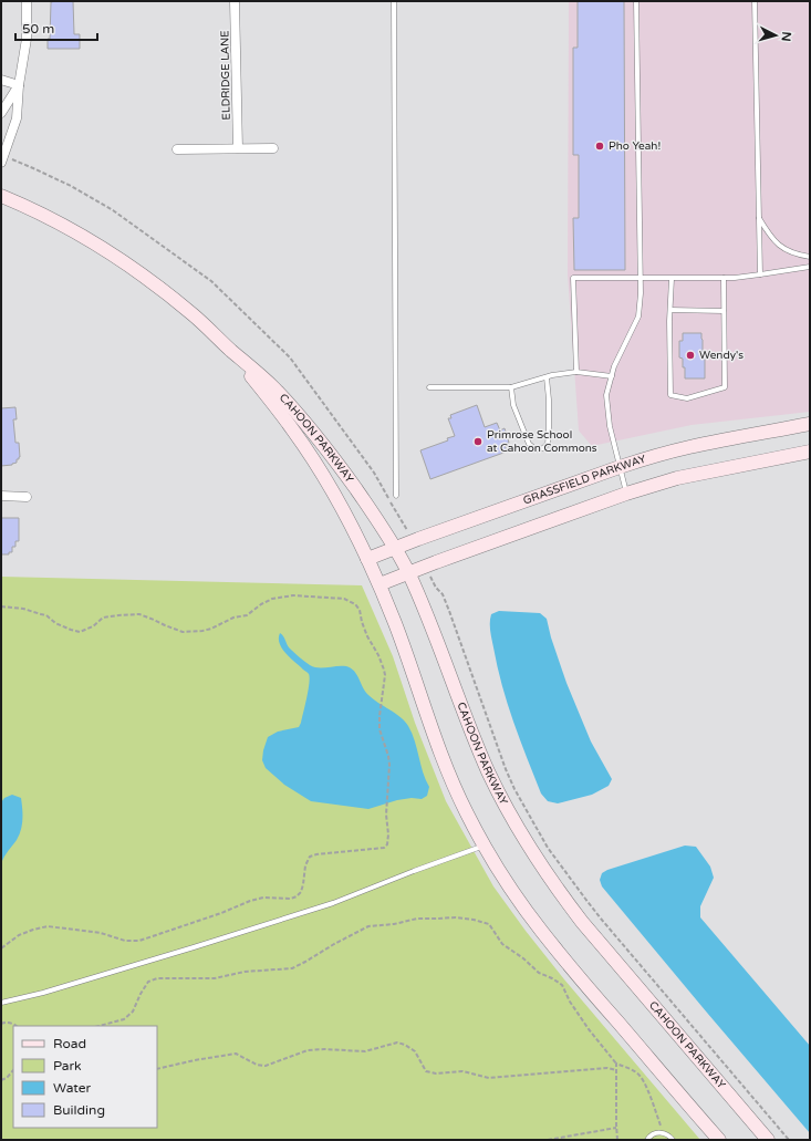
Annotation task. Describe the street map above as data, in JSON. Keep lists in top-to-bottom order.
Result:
{
  "streets": {
    "street": ["ELDRIDGE LANE", "CAHOON PARKWAY", "GRASSFIELD PARKWAY"]
  },
  "crossings": [
    ["CAHOON PARKWAY", "GRASSFIELD PARKWAY"]
  ],
  "places": ["Pho Yeah!", "Wendy's", "Primrose School at Cahoon Commons"],
  "legend": [
    "Road",
    "Park",
    "Water",
    "Building"
  ],
  "scale_bar": "50 m",
  "north": "right"
}
